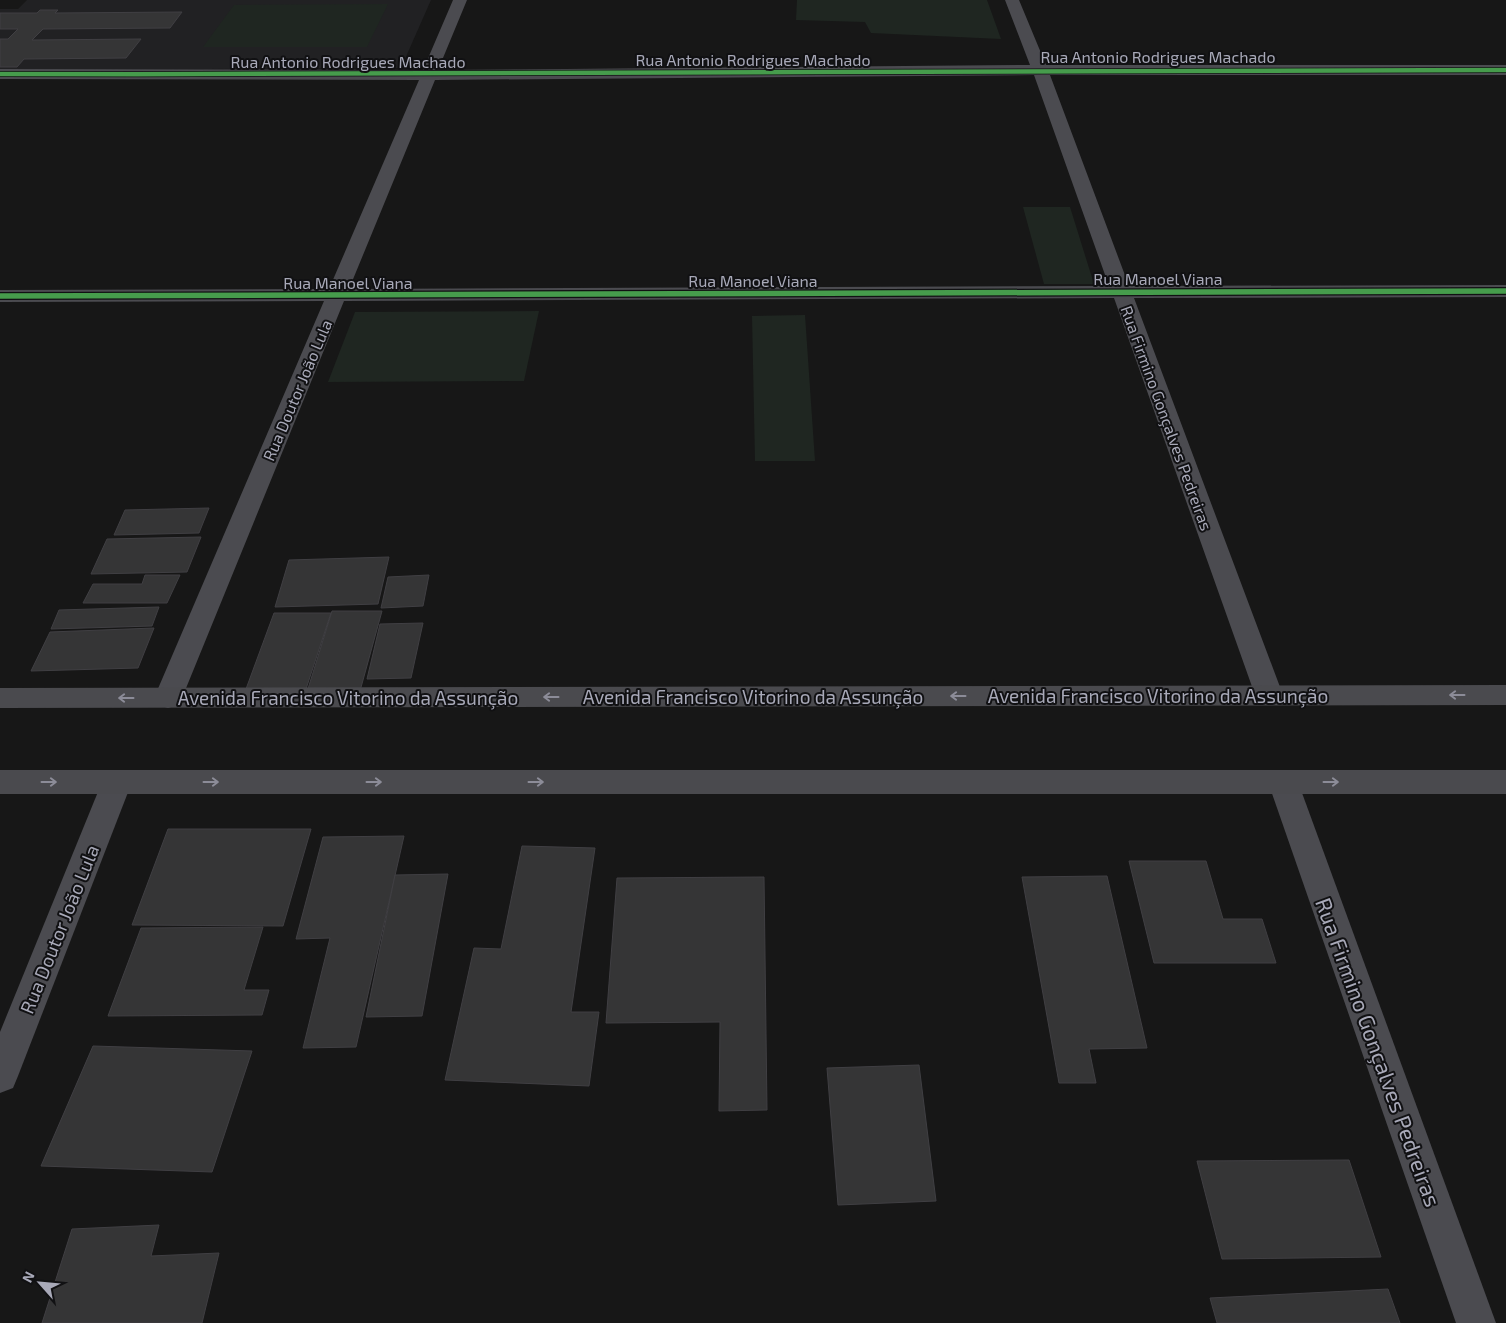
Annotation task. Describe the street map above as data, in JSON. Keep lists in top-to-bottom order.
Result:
{
  "streets": {
    "main road": ["Avenida Francisco Vitorino da Assunção"],
    "street": [
      "Rua Antonio Rodrigues Machado",
      "Rua Manoel Viana",
      "Rua Doutor João Lula",
      "Rua Firmino Gonçalves Pedreiras"
    ]
  },
  "crossings": [
    ["Rua Antonio Rodrigues Machado", "Rua Doutor João Lula"],
    ["Rua Antonio Rodrigues Machado", "Rua Firmino Gonçalves Pedreiras"],
    ["Rua Manoel Viana", "Rua Doutor João Lula"],
    ["Rua Manoel Viana", "Rua Firmino Gonçalves Pedreiras"],
    ["Rua Doutor João Lula", "Avenida Francisco Vitorino da Assunção"],
    ["Rua Firmino Gonçalves Pedreiras", "Avenida Francisco Vitorino da Assunção"]
  ],
  "north": "top left"
}
